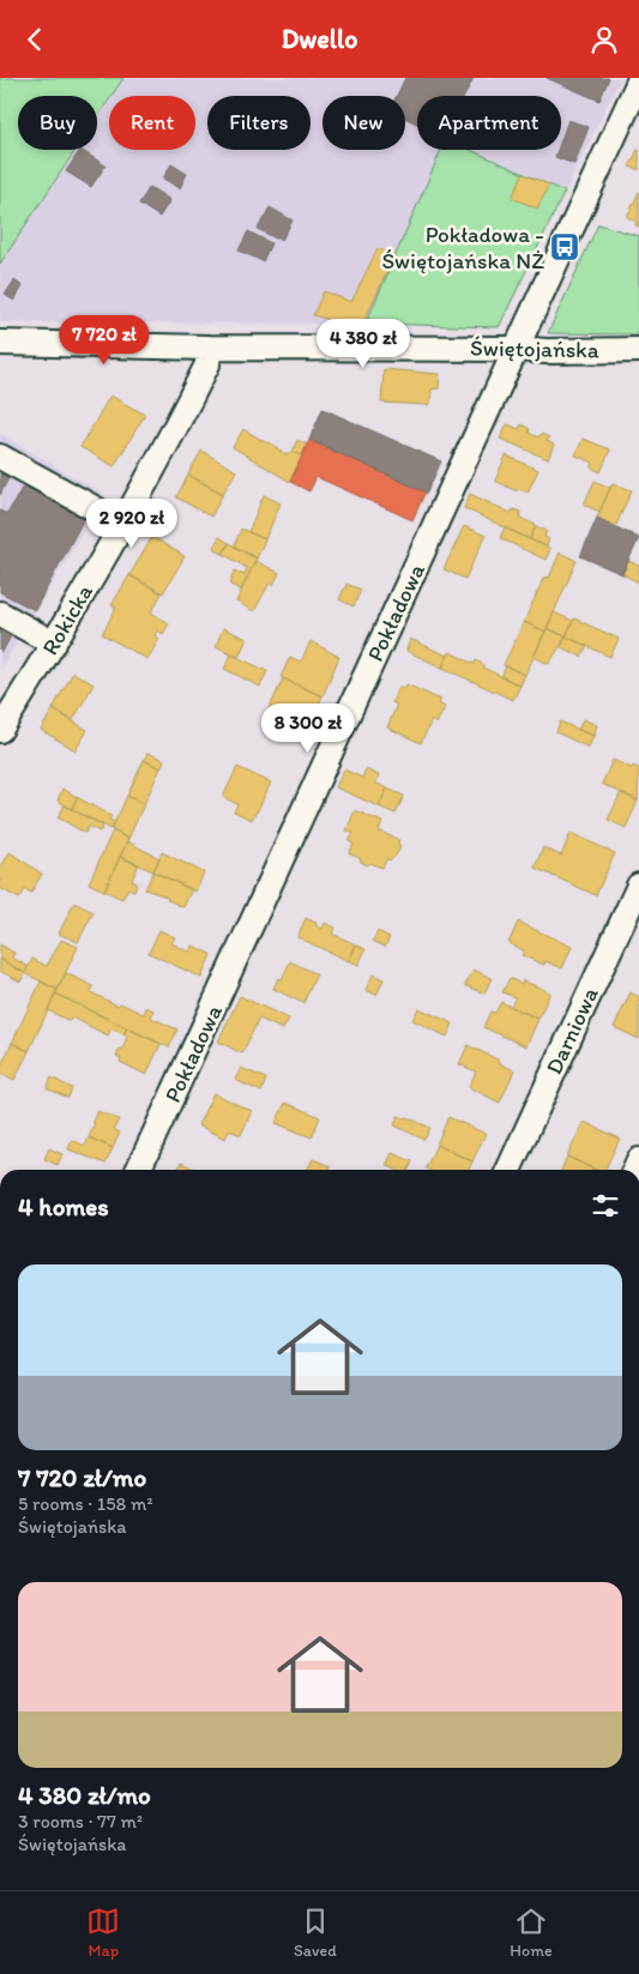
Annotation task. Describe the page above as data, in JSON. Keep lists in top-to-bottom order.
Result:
{
  "streets": {
    "street": [
      "Świętojańska",
      "Pokładowa",
      "Rokicka",
      "Darniowa"
    ]
  },
  "crossings": [
    ["Świętojańska", "Pokładowa"],
    ["Świętojańska", "Rokicka"]
  ],
  "places": {
    "bus stop": ["Pokładowa - Świętojańska NŻ"]
  },
  "page": {
    "header": "Dwello",
    "chip": [
      "Buy",
      "Rent",
      "Filters",
      "New",
      "Apartment"
    ],
    "price": [
      "7 720 zł",
      "4 380 zł",
      "2 920 zł",
      "8 300 zł"
    ],
    "heading": "4 homes",
    "list": [
      {
        "name": "7 720 zł/mo",
        "note": "5 rooms · 158 m² · Świętojańska"
      },
      {
        "name": "4 380 zł/mo",
        "note": "3 rooms · 77 m² · Świętojańska"
      }
    ],
    "tabs": ["Map", "Saved", "Home"]
  }
}
